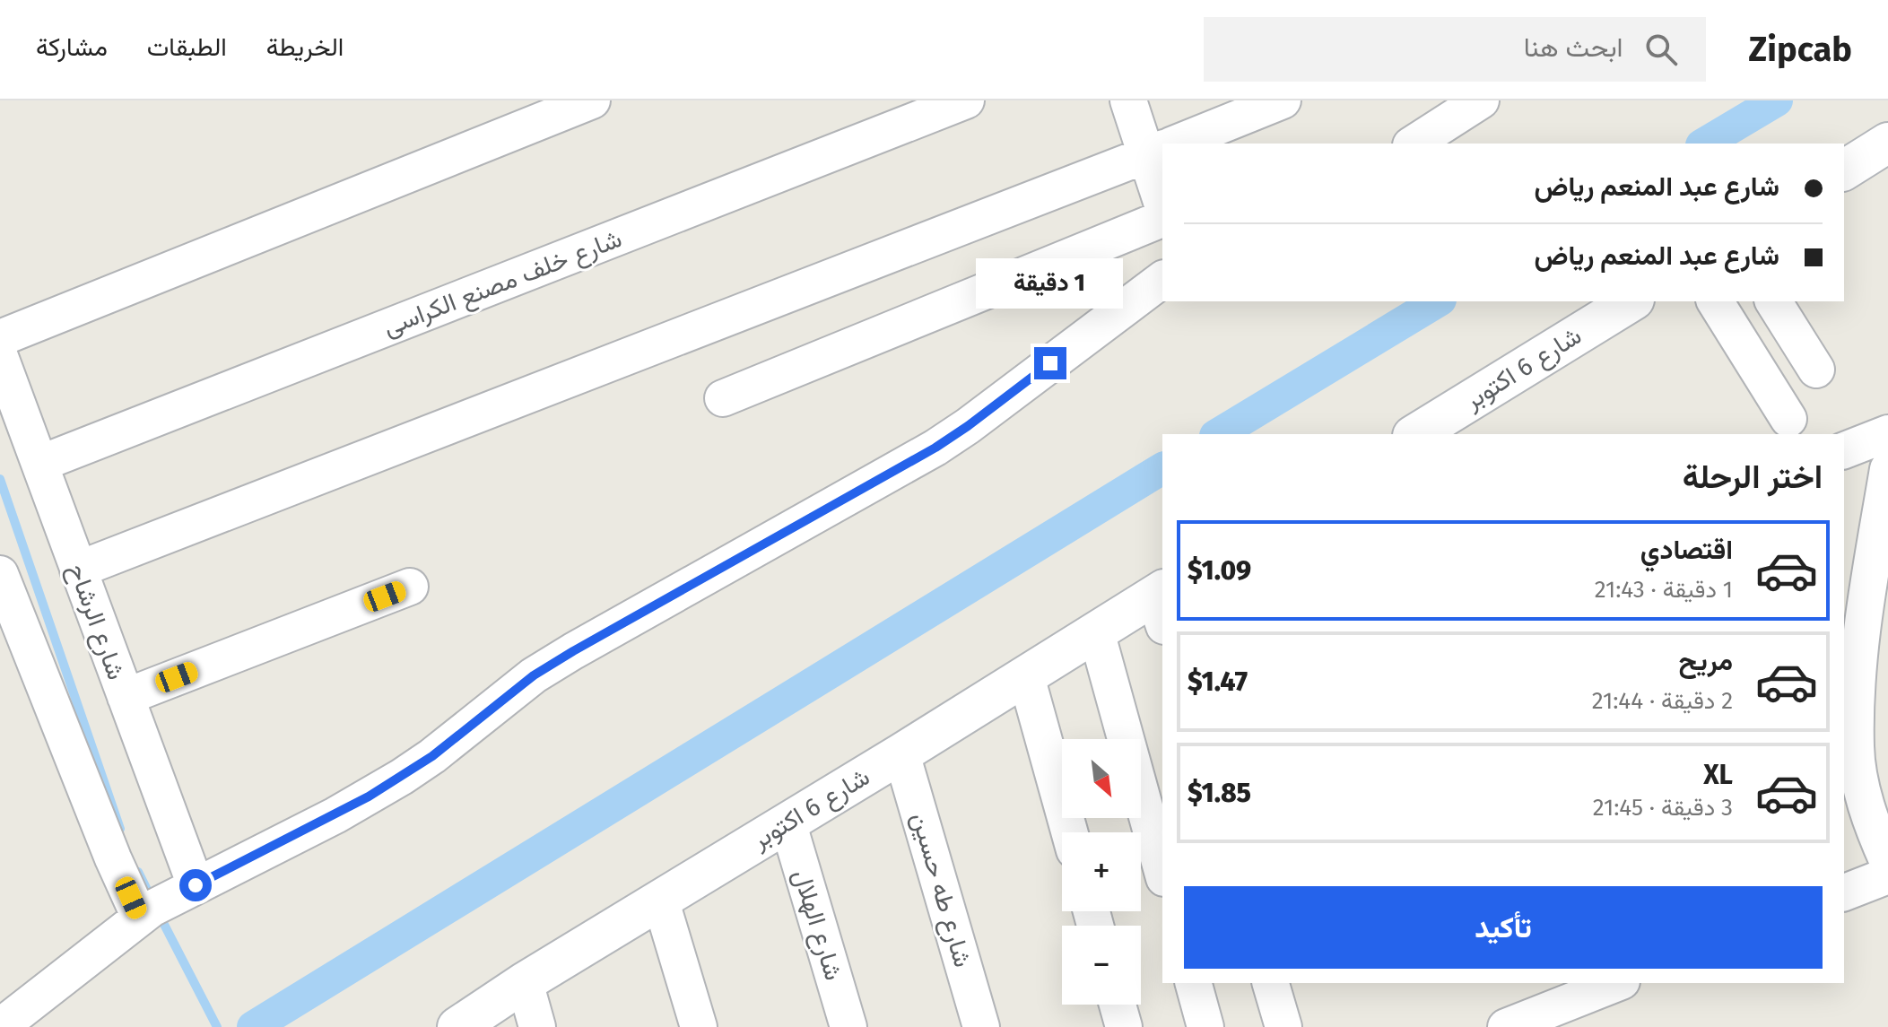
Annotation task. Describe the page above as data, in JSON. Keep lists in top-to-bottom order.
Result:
{
  "streets": {
    "main road": ["شارع 6 اكتوبر"],
    "street": [
      "شارع خلف مصنع الكراسى",
      "شارع الرشاح",
      "شارع طه حسين",
      "شارع الهلال"
    ]
  },
  "crossings": [
    ["شارع خلف مصنع الكراسى", "شارع الرشاح"],
    ["شارع 6 اكتوبر", "شارع طه حسين"],
    ["شارع 6 اكتوبر", "شارع الهلال"]
  ],
  "north": "bottom right",
  "page": {
    "header": "Zipcab",
    "search": "ابحث هنا",
    "nav": ["الخريطة", "الطبقات", "مشاركة"],
    "banner": ["شارع عبد المنعم رياض", "شارع عبد المنعم رياض"],
    "bubble": "1 دقيقة",
    "heading": "اختر الرحلة",
    "list": [
      {
        "name": "اقتصادي",
        "note": "1 دقيقة · 21:43",
        "value": "$1.09"
      },
      {
        "name": "مريح",
        "note": "2 دقيقة · 21:44",
        "value": "$1.47"
      },
      {
        "name": "XL",
        "note": "3 دقيقة · 21:45",
        "value": "$1.85"
      }
    ],
    "map_buttons": ["+", "−"],
    "buttons": "تأكيد"
  }
}
